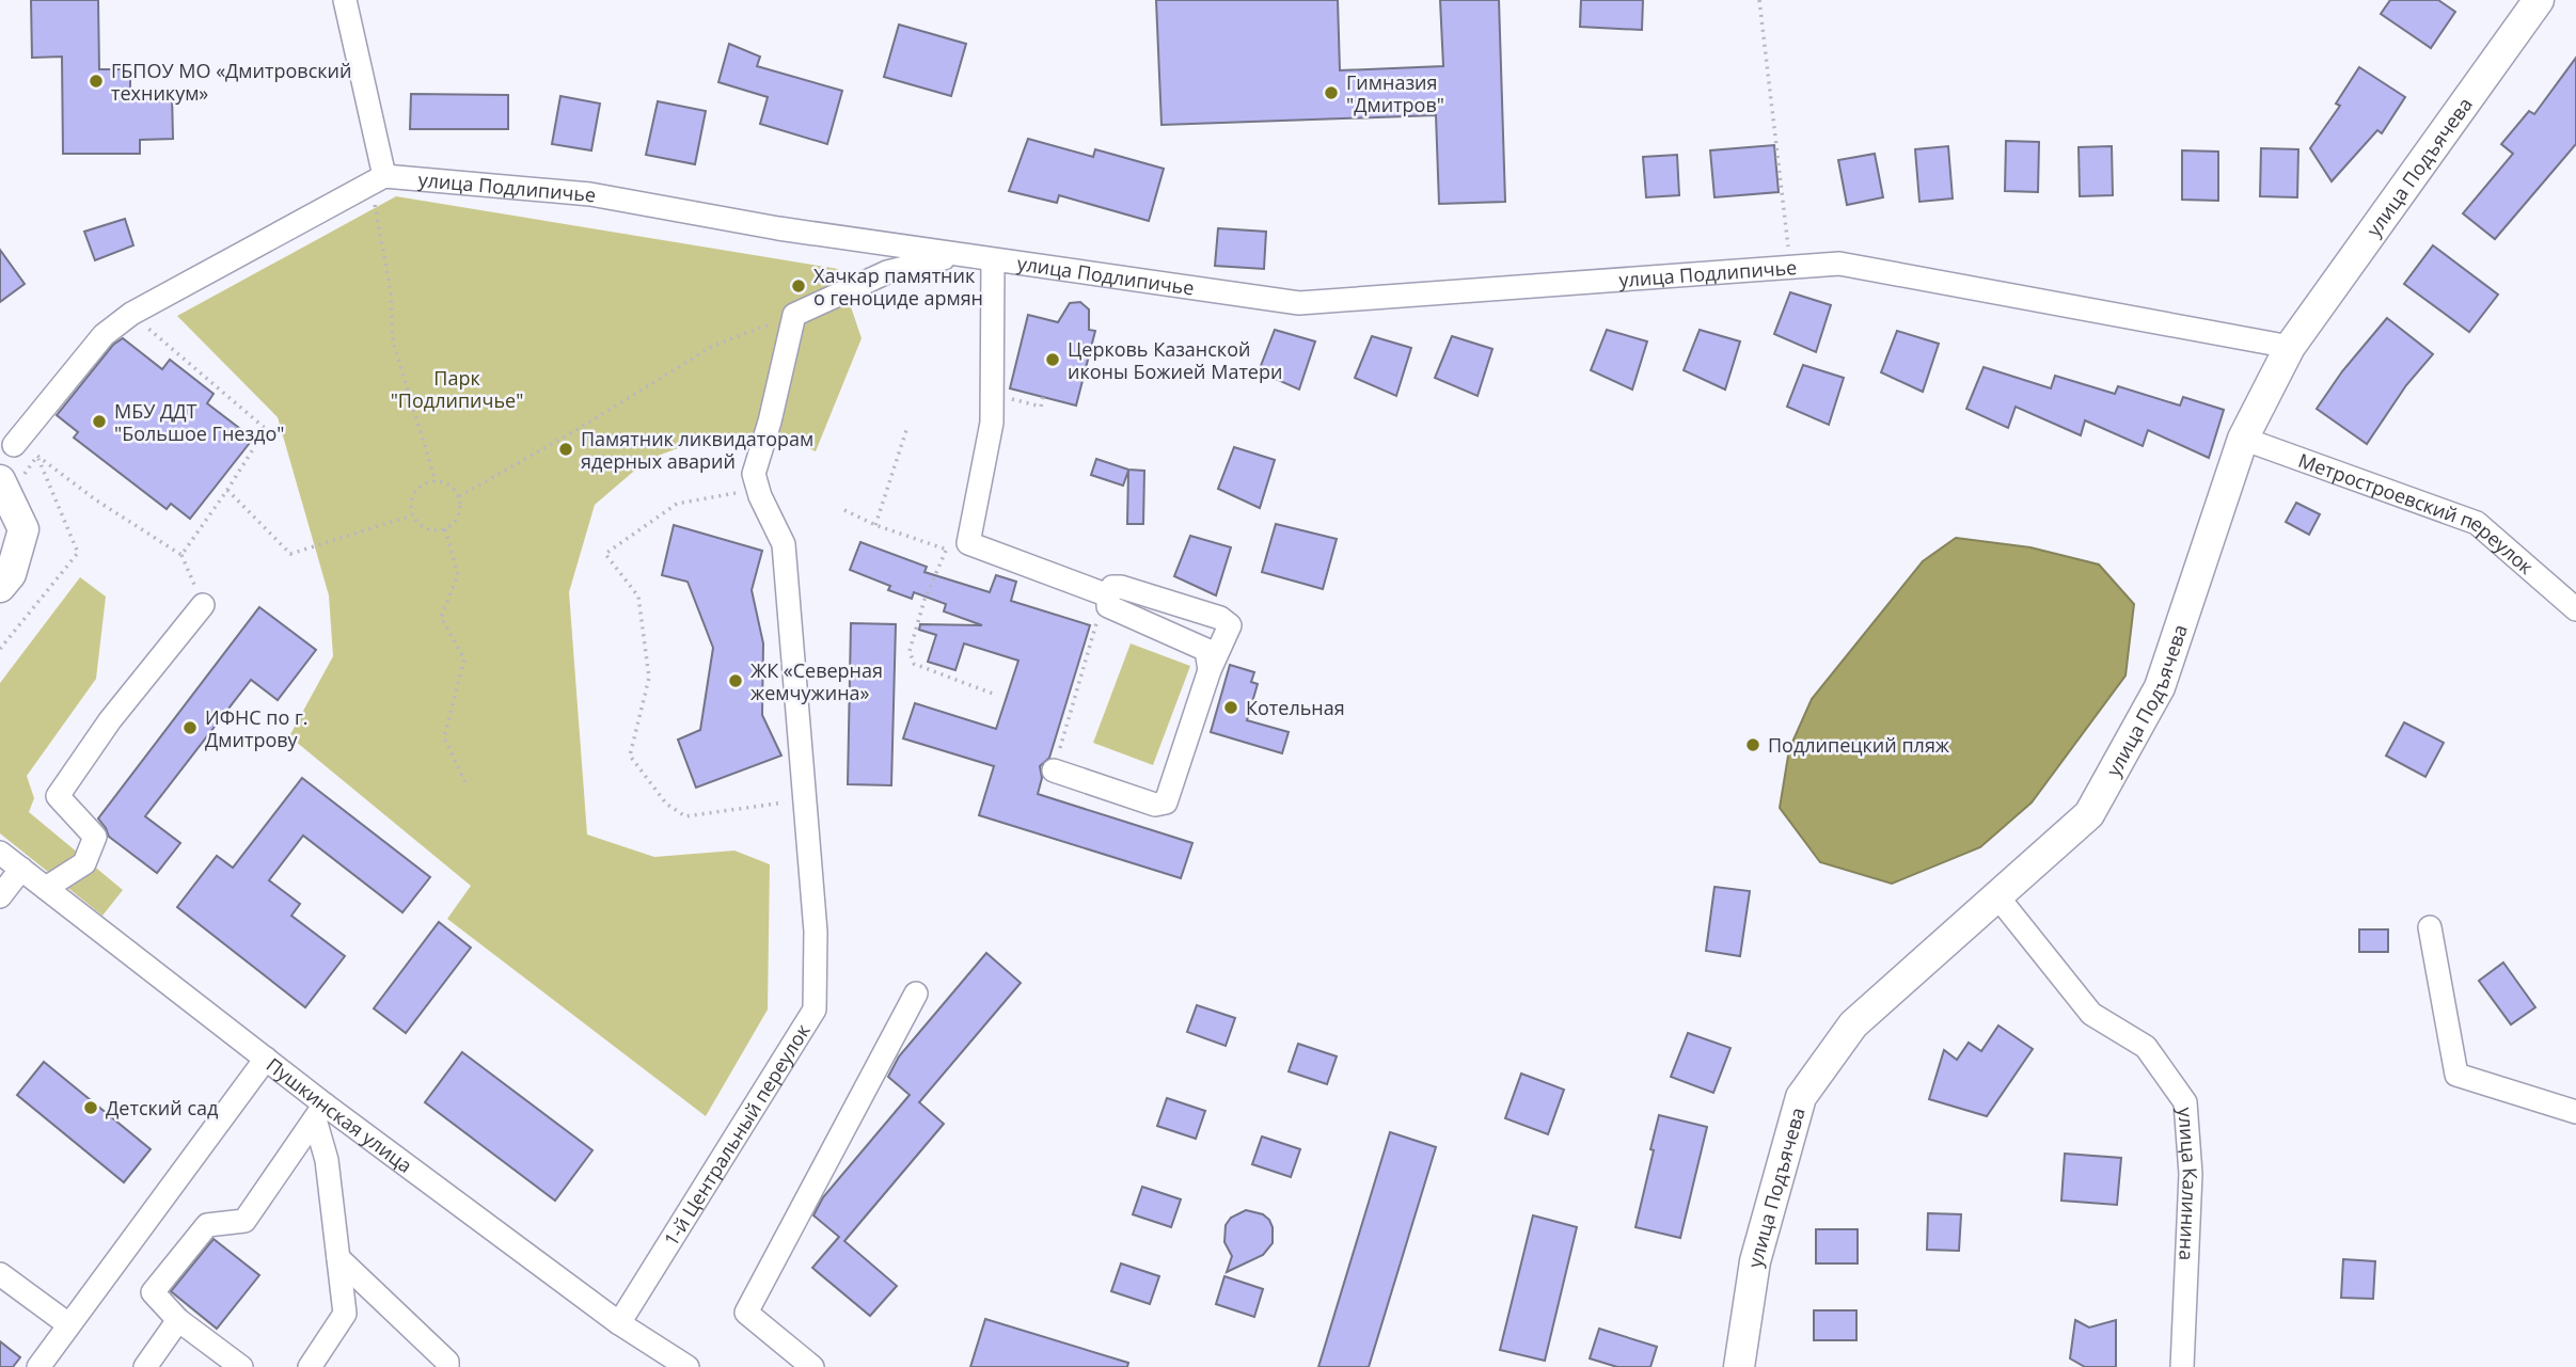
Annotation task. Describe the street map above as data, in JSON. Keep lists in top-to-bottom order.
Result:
{
  "streets": {
    "main road": ["улица Подъячева"],
    "street": [
      "улица Подлипичье",
      "Метростроевский переулок",
      "Пушкинская улица",
      "1-й Центральный переулок",
      "улица Калинина"
    ]
  },
  "crossings": [
    ["улица Подъячева", "улица Подлипичье"],
    ["улица Подъячева", "Метростроевский переулок"],
    ["улица Подъячева", "улица Калинина"],
    ["Пушкинская улица", "1-й Центральный переулок"]
  ],
  "parks": ["Парк \"Подлипичье\""],
  "places": [
    "ГБПОУ МО «Дмитровский техникум»",
    "Гимназия \"Дмитров\"",
    "Хачкар памятник о геноциде армян",
    "Церковь Казанской иконы Божией Матери",
    "МБУ ДДТ \"Большое Гнездо\"",
    "Памятник ликвидаторам ядерных аварий",
    "ЖК «Северная жемчужина»",
    "Котельная",
    "ИФНС по г. Дмитрову",
    "Подлипецкий пляж",
    "Детский сад"
  ]
}
